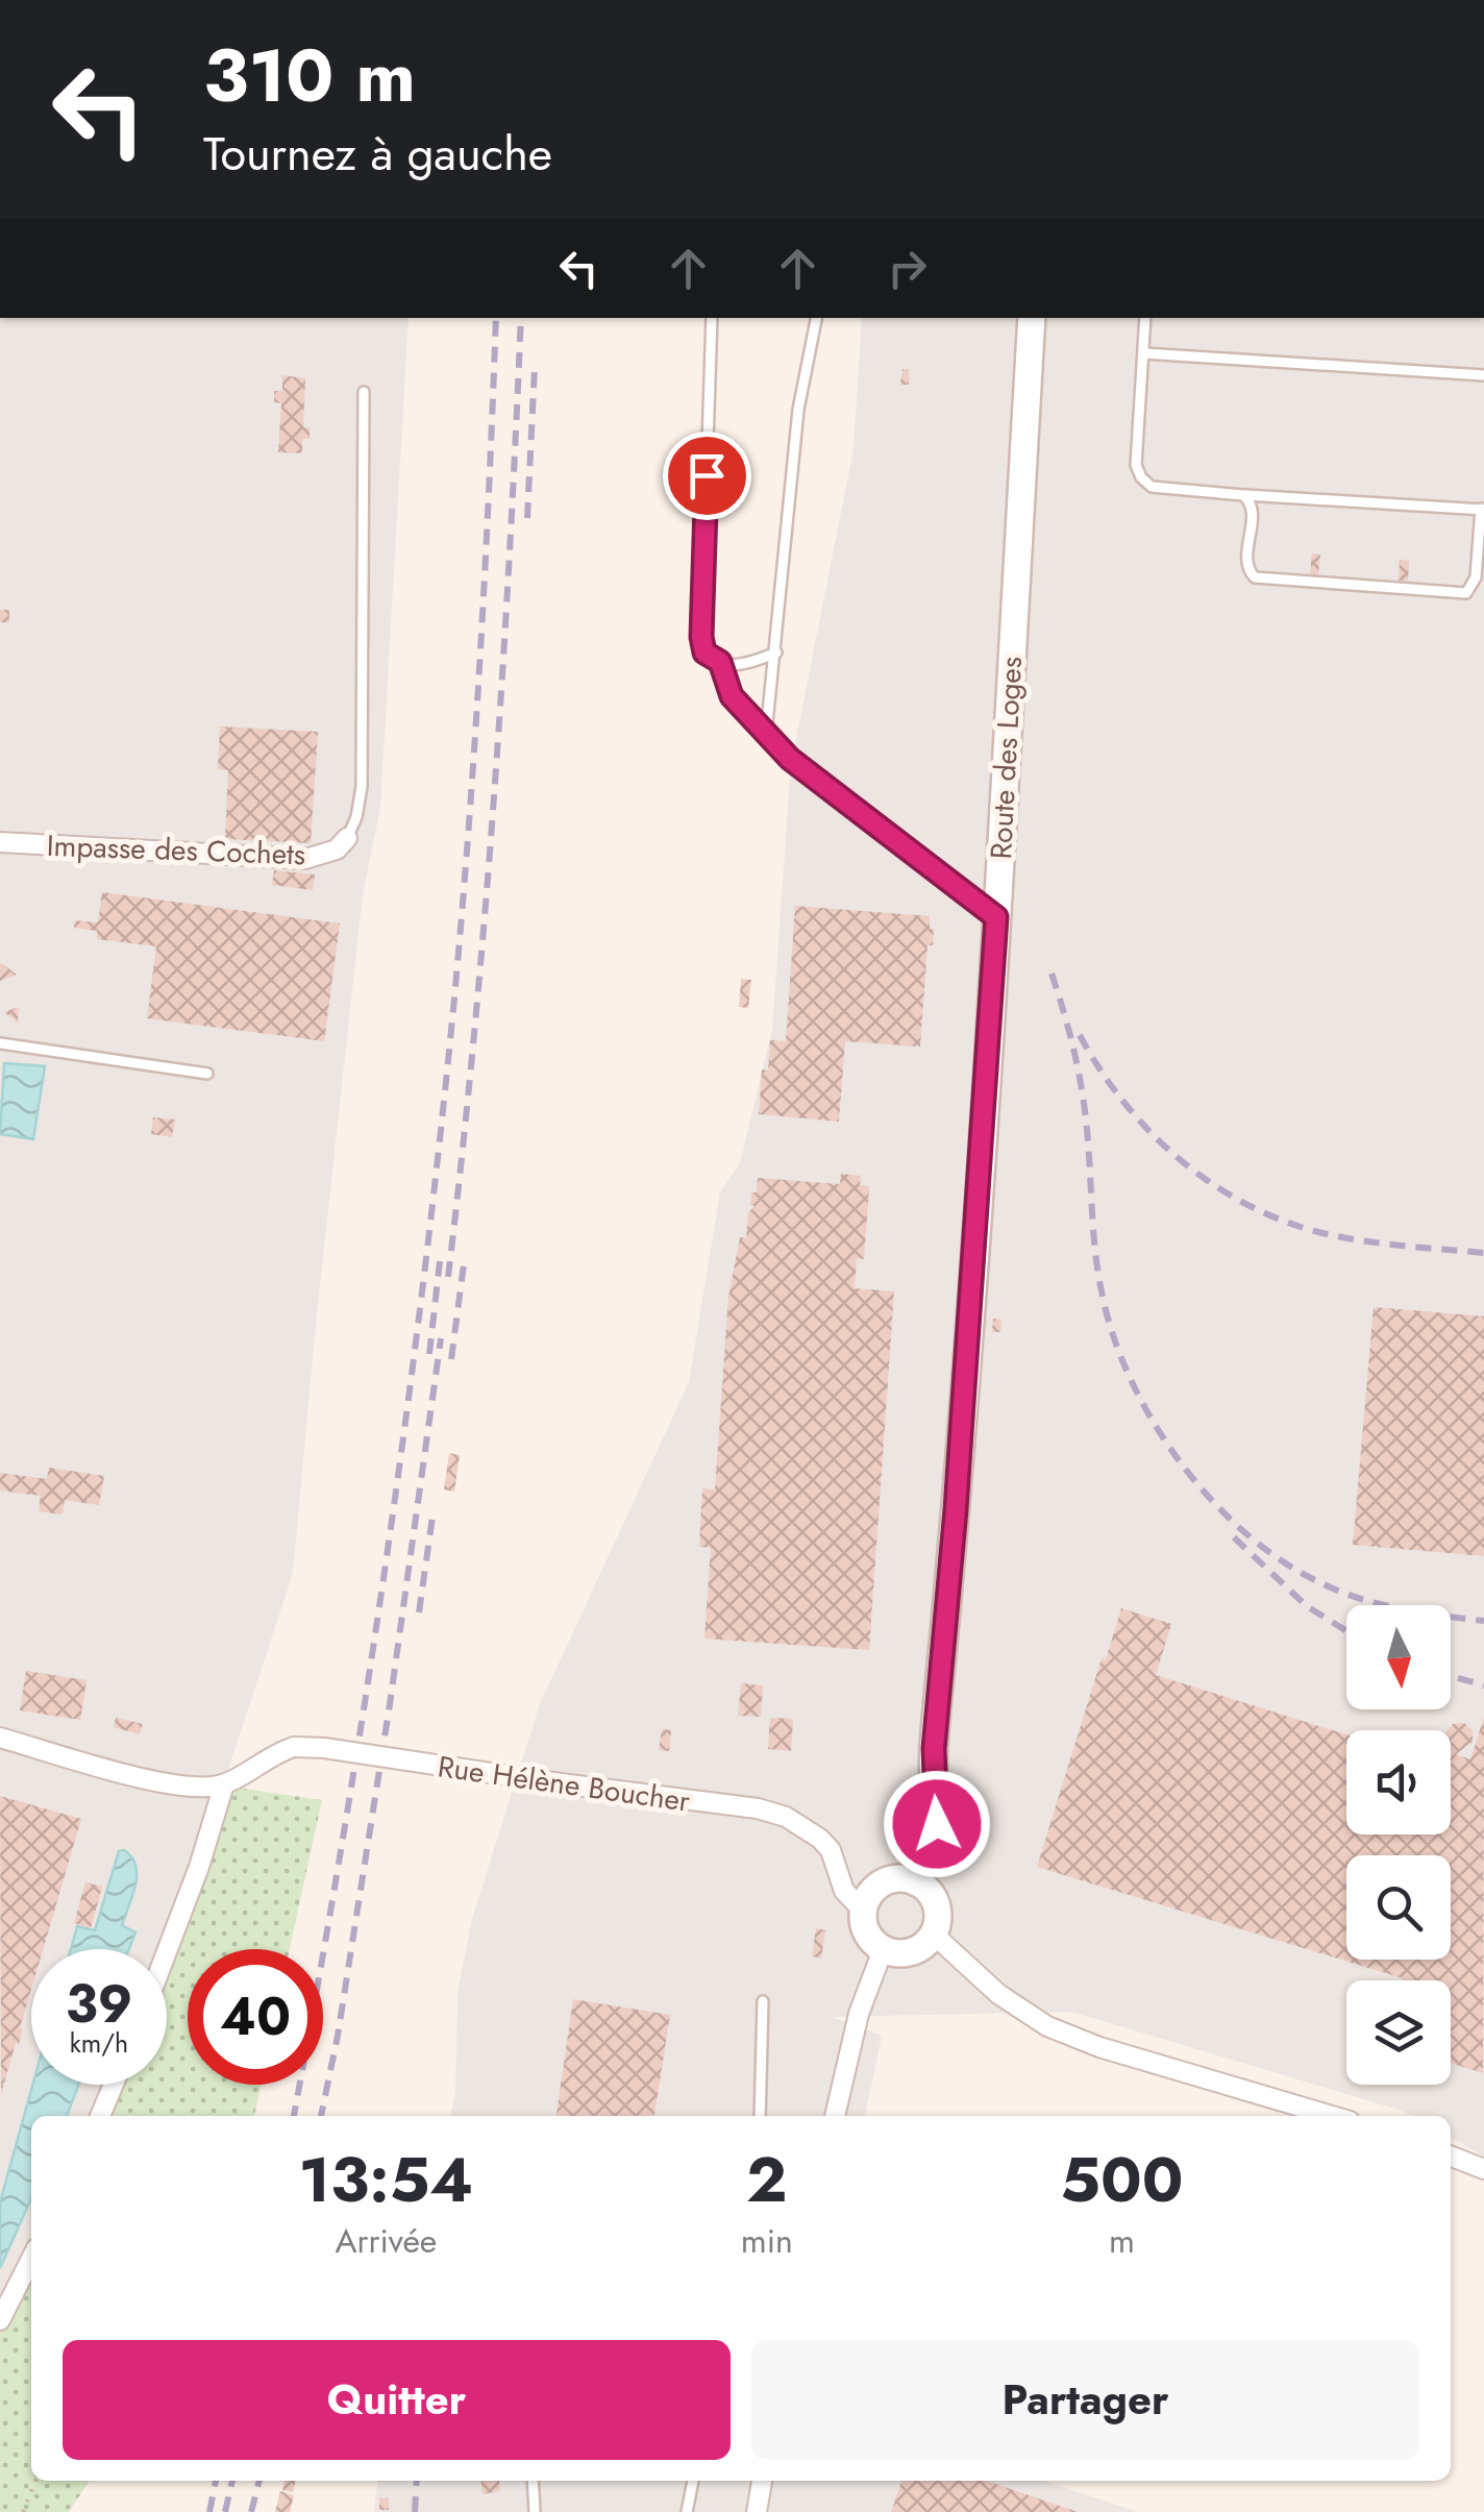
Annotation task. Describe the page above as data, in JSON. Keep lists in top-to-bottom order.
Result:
{
  "streets": {
    "street": ["Route des Loges", "Impasse des Cochets", "Rue Hélène Boucher"]
  },
  "crossings": [
    ["Route des Loges", "Rue Hélène Boucher"]
  ],
  "north": "bottom",
  "page": {
    "turn": ["310 m", "Tournez à gauche"],
    "speed": "39 km/h",
    "limit": "40",
    "eta": [
      "13:54",
      "Arrivée",
      "2",
      "min",
      "500",
      "m"
    ],
    "buttons": ["Quitter", "Partager"]
  }
}
